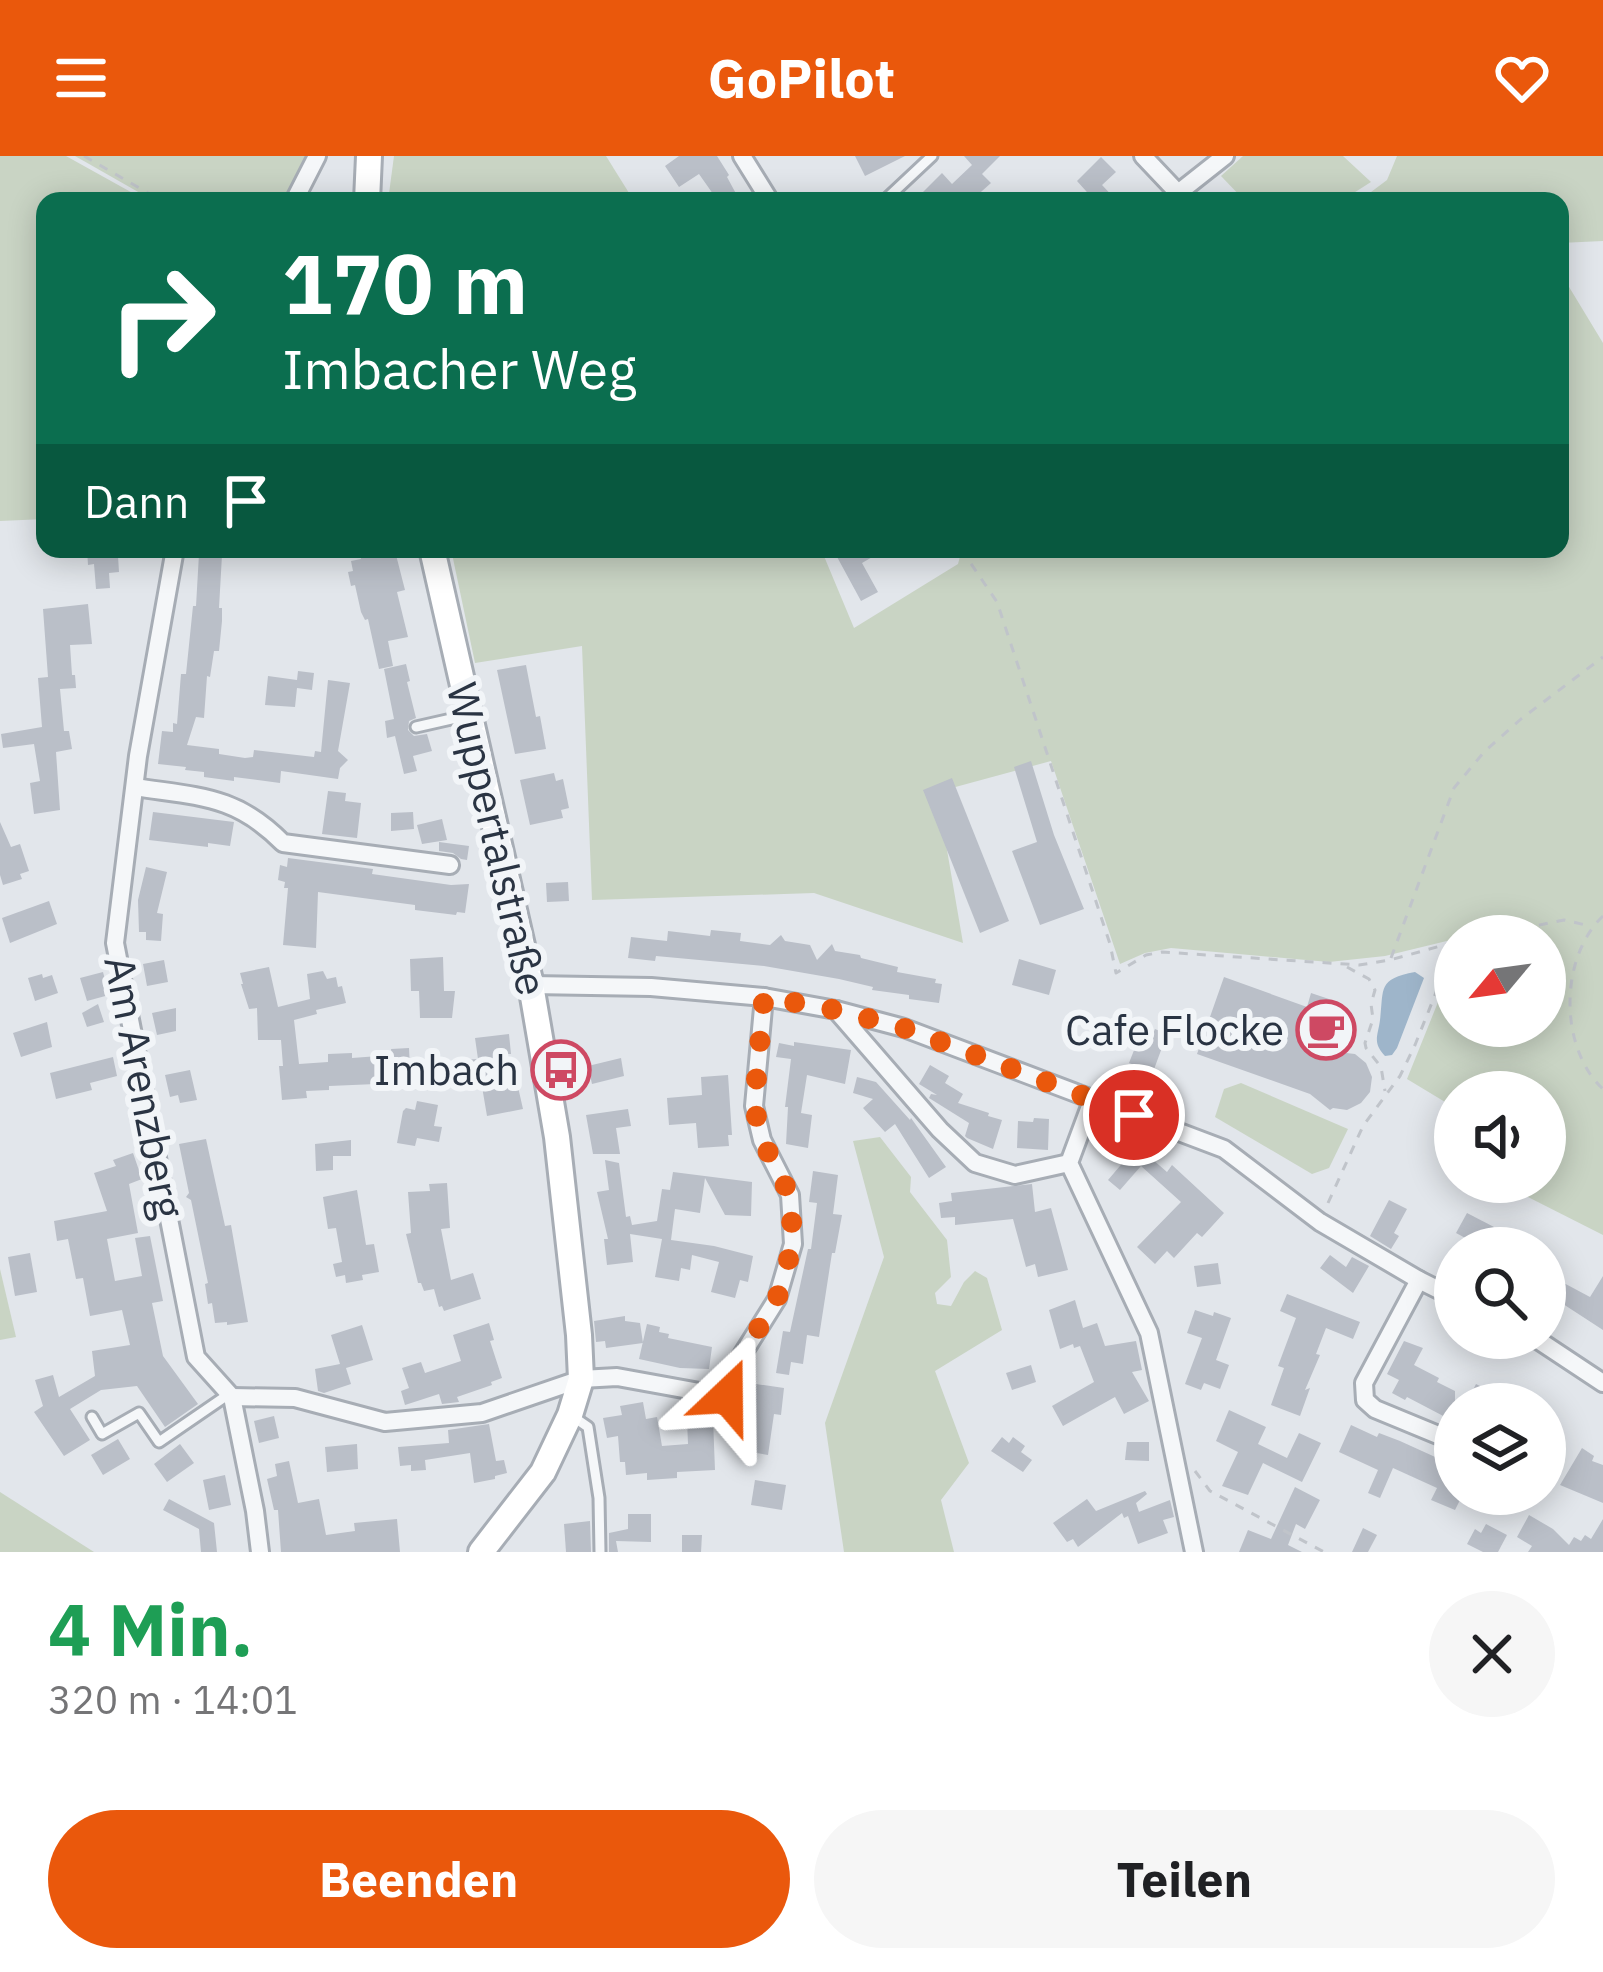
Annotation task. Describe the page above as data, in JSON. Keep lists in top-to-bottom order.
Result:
{
  "streets": {
    "main road": ["Wuppertalstraße"],
    "street": ["Am Arenzberg"]
  },
  "places": {
    "cafe": ["Cafe Flocke"],
    "bus stop": ["Imbach"]
  },
  "north": "bottom left",
  "page": {
    "header": "GoPilot",
    "turn": ["170 m", "Imbacher Weg"],
    "then": "Dann",
    "heading": ["4 Min.", "320 m · 14:01"],
    "buttons": ["Beenden", "Teilen"]
  }
}
